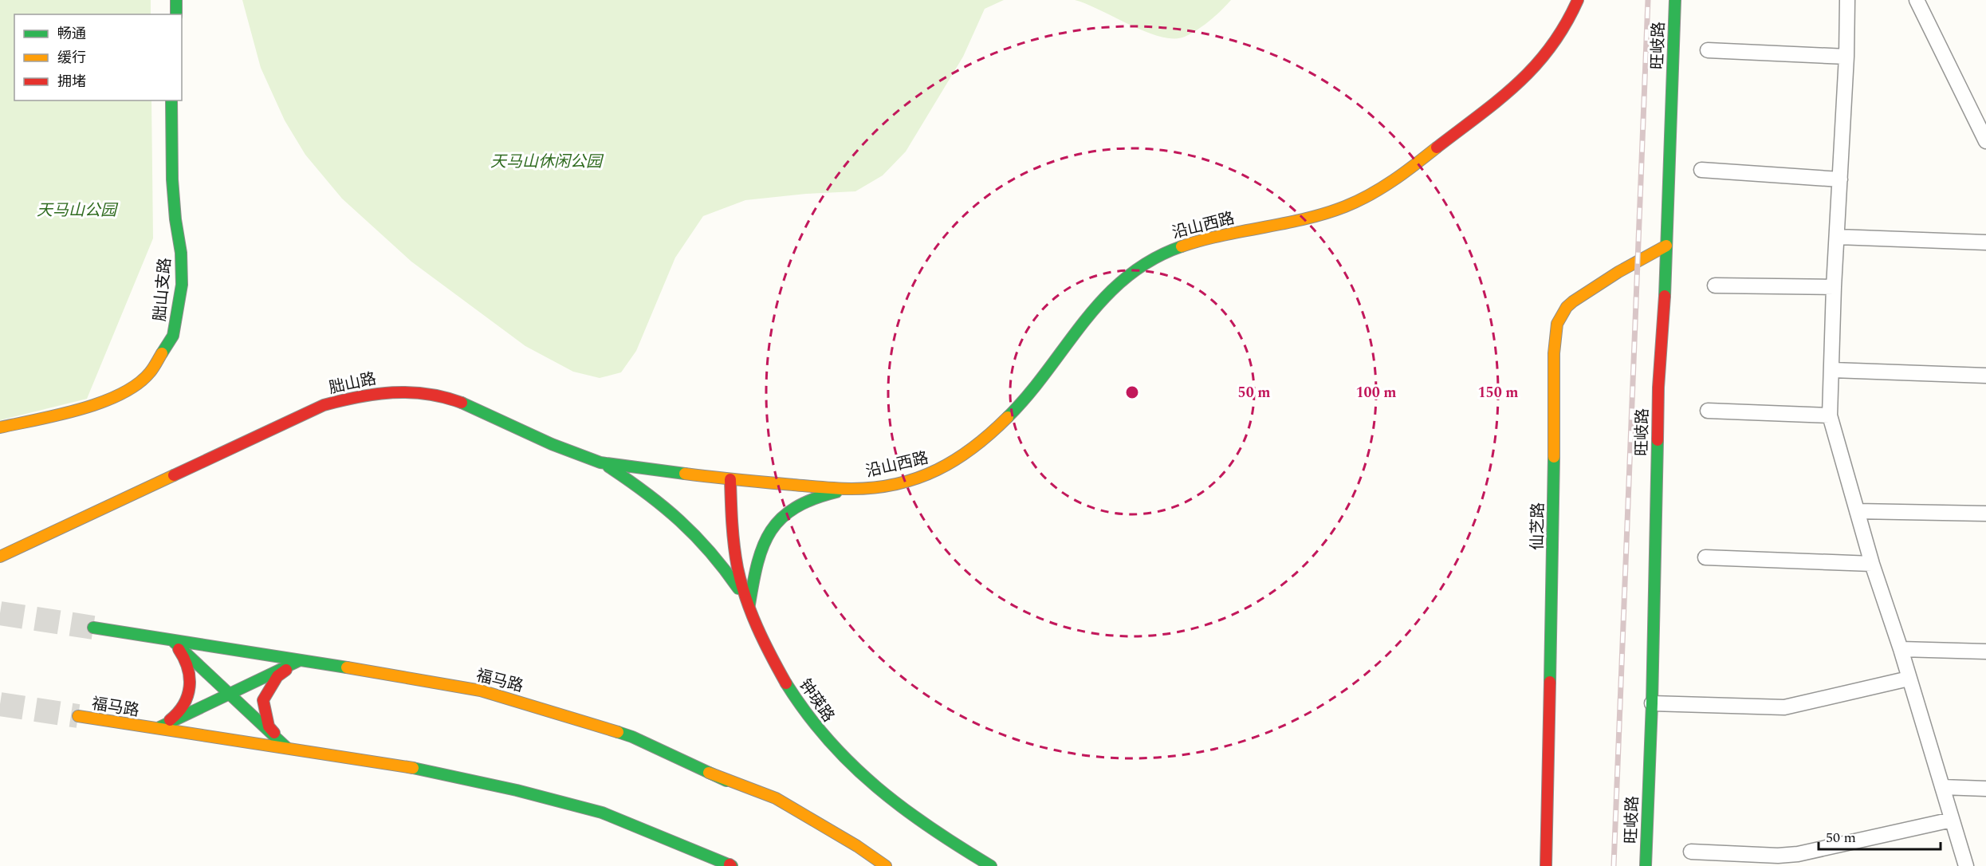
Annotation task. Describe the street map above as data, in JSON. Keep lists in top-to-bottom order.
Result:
{
  "streets": {
    "main road": [
      "旺岐路",
      "沿山西路",
      "胐山支路",
      "胐山路",
      "仙芝路",
      "福马路",
      "钟瑛路"
    ]
  },
  "crossings": [
    ["旺岐路", "仙芝路"],
    ["沿山西路", "胐山路"],
    ["沿山西路", "钟瑛路"],
    ["胐山路", "钟瑛路"]
  ],
  "parks": ["天马山休闲公园", "天马山公园"],
  "legend": ["畅通", "缓行", "拥堵"],
  "scale_bar": "50 m",
  "rings": ["50 m", "100 m", "150 m"]
}
